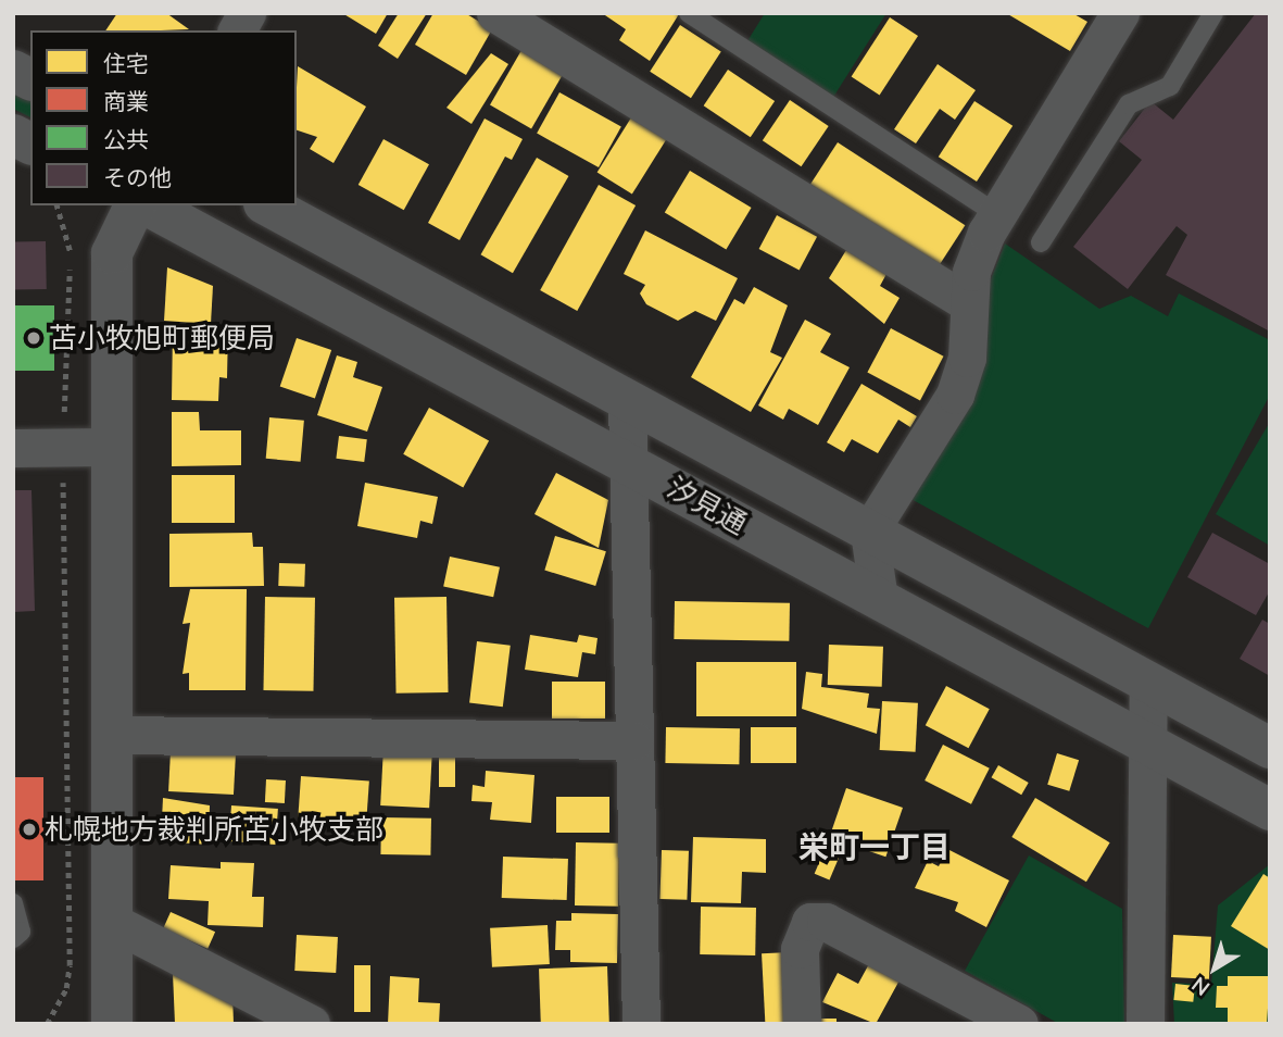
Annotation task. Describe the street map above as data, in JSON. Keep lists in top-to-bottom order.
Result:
{
  "streets": {
    "street": ["汐見通"]
  },
  "districts": ["栄町一丁目"],
  "places": ["苫小牧旭町郵便局", "札幌地方裁判所苫小牧支部"],
  "legend": [
    "住宅",
    "商業",
    "公共",
    "その他"
  ],
  "north": "bottom left"
}
